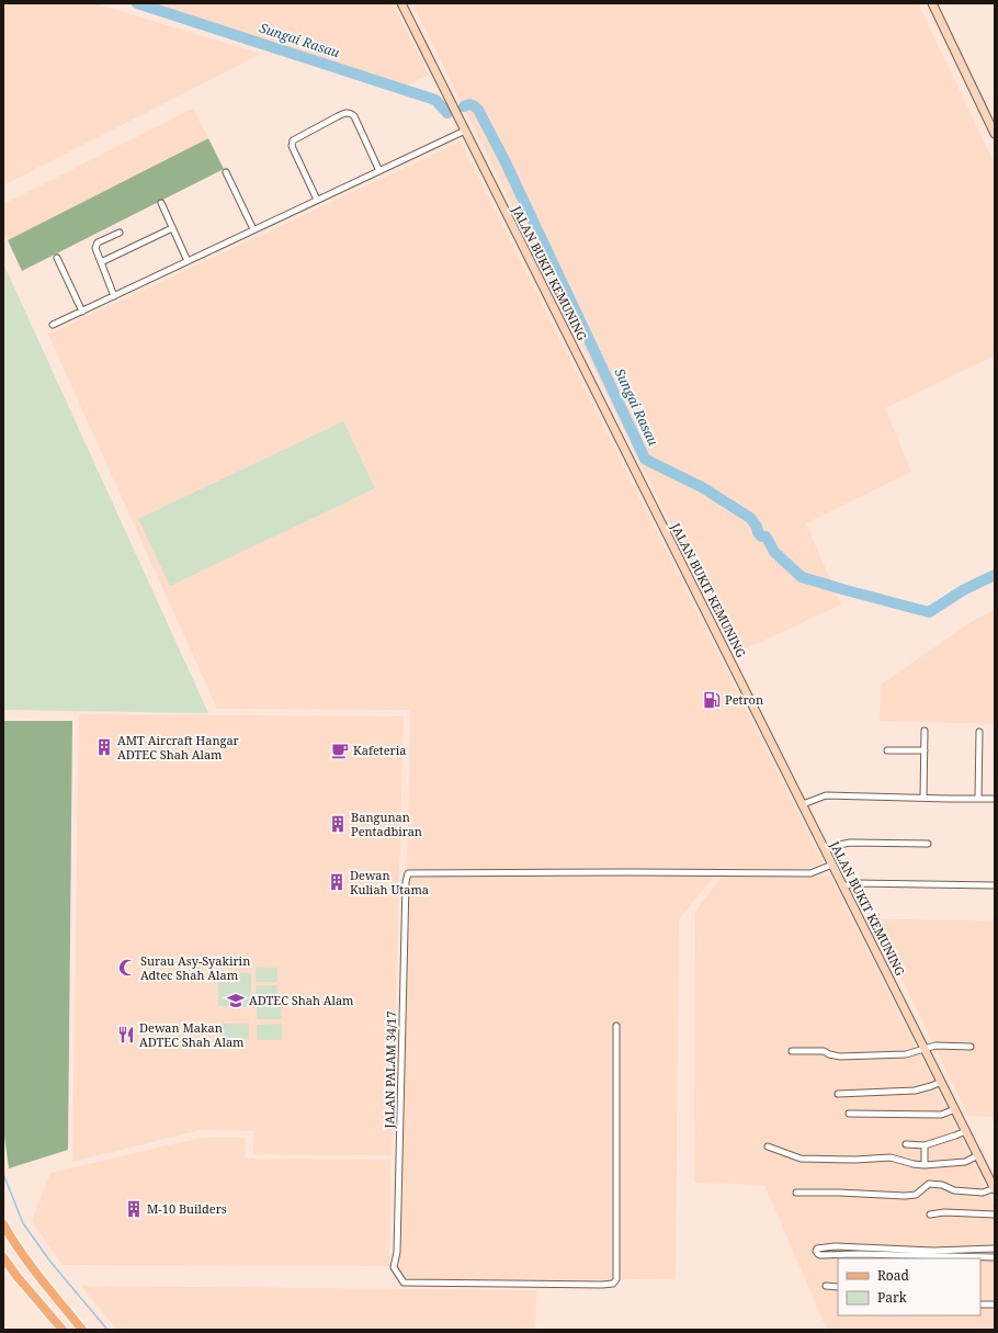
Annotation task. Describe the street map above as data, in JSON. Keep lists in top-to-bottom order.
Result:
{
  "streets": {
    "main road": ["JALAN BUKIT KEMUNING"],
    "street": ["JALAN PALAM 34/17"]
  },
  "crossings": [
    ["JALAN BUKIT KEMUNING", "JALAN PALAM 34/17"]
  ],
  "water": ["Sungai Rasau"],
  "places": {
    "fuel station": ["Petron"],
    "building": [
      "AMT Aircraft Hangar ADTEC Shah Alam",
      "Bangunan Pentadbiran",
      "Dewan Kuliah Utama",
      "M-10 Builders"
    ],
    "cafe": ["Kafeteria"],
    "mosque": ["Surau Asy-Syakirin Adtec Shah Alam"],
    "school or university": ["ADTEC Shah Alam"],
    "restaurant": ["Dewan Makan ADTEC Shah Alam"]
  },
  "legend": ["Road", "Park"]
}
